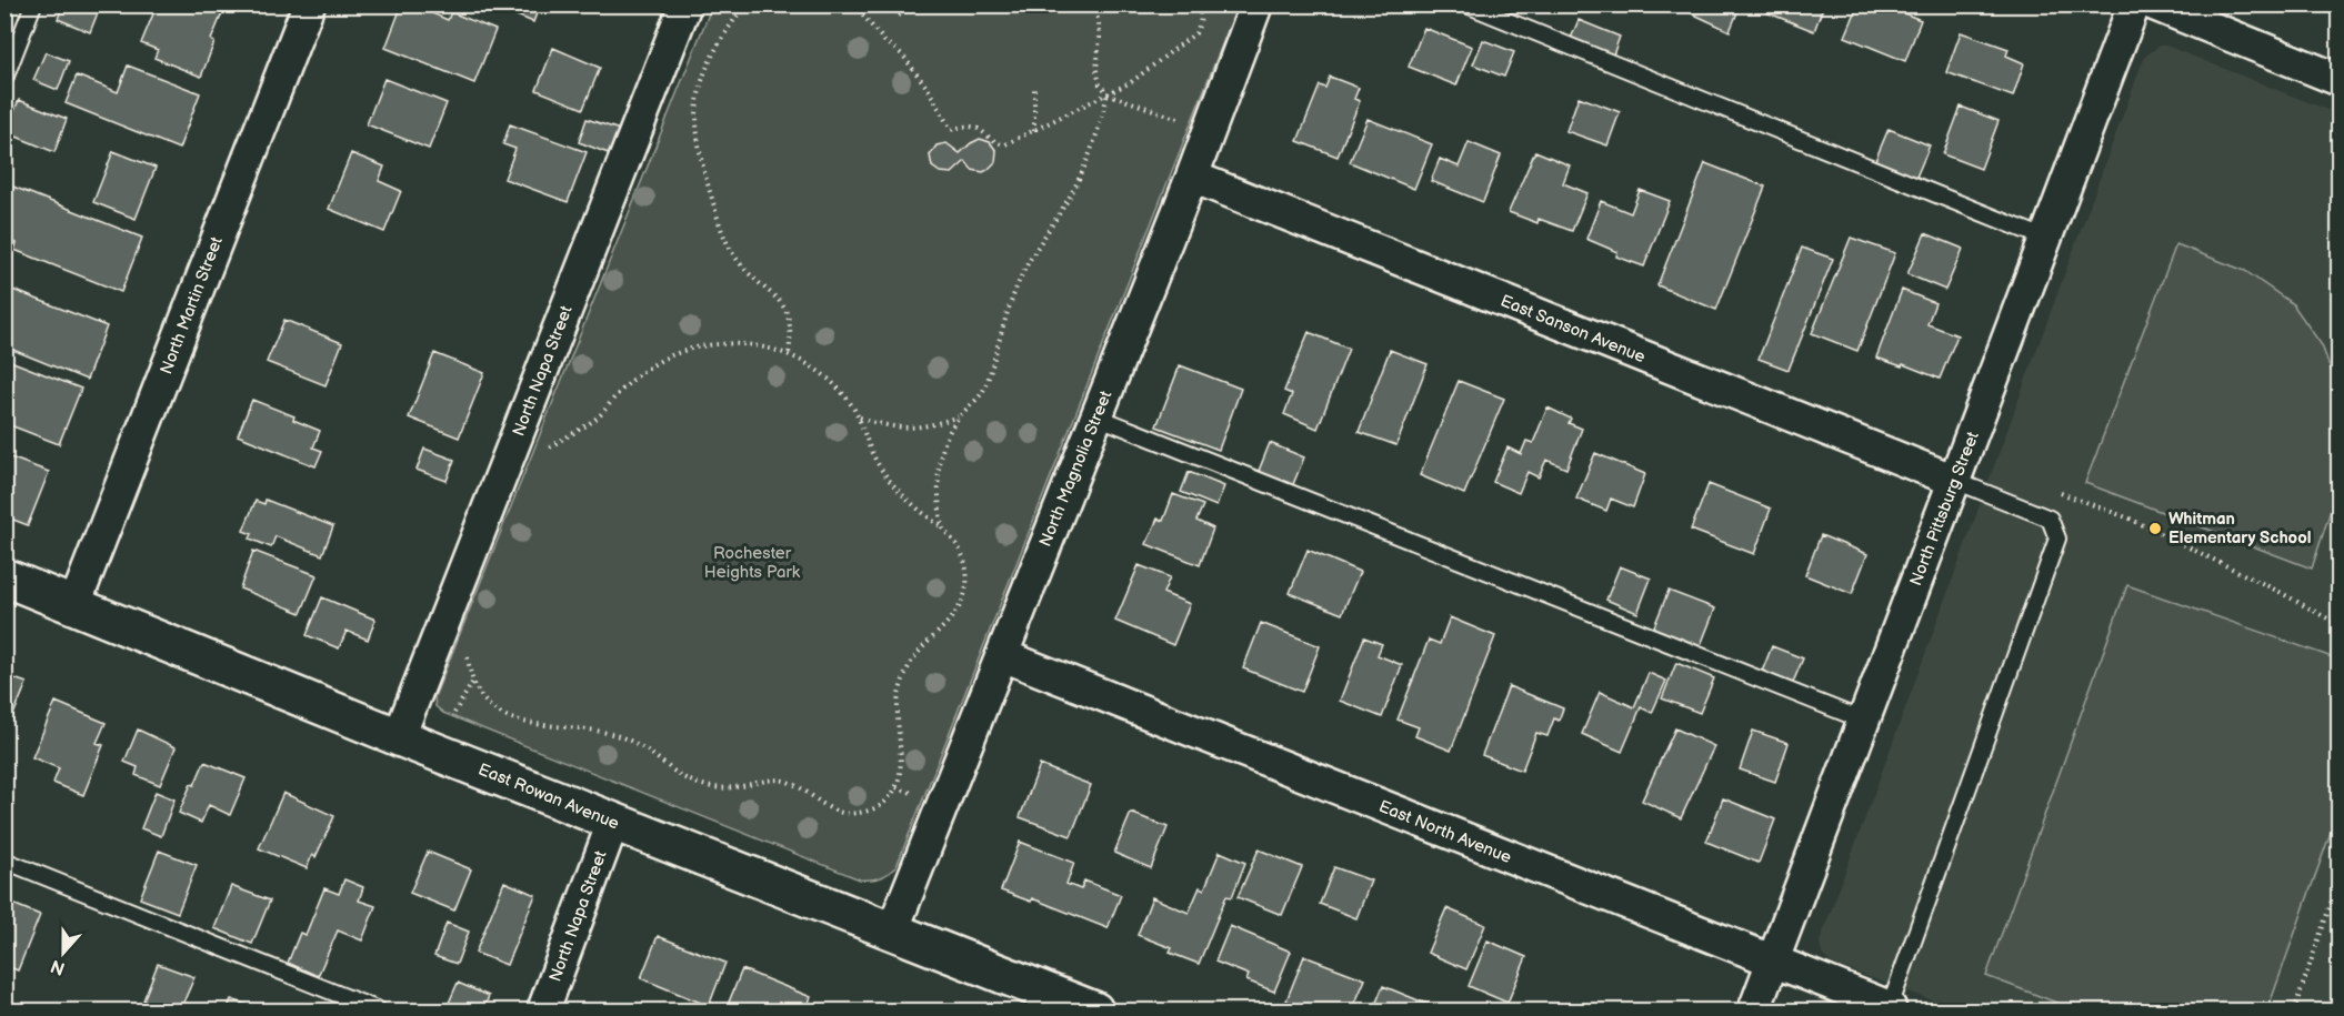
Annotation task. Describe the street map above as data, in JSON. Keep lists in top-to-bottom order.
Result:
{
  "streets": {
    "street": [
      "North Martin Street",
      "East Sanson Avenue",
      "North Napa Street",
      "North Magnolia Street",
      "North Pittsburg Street",
      "East Rowan Avenue",
      "East North Avenue"
    ]
  },
  "crossings": [
    ["North Martin Street", "East Rowan Avenue"],
    ["East Sanson Avenue", "North Magnolia Street"],
    ["East Sanson Avenue", "North Pittsburg Street"],
    ["North Napa Street", "East Rowan Avenue"],
    ["North Magnolia Street", "East Rowan Avenue"],
    ["North Magnolia Street", "East North Avenue"],
    ["North Pittsburg Street", "East North Avenue"]
  ],
  "parks": ["Rochester Heights Park"],
  "places": ["Whitman Elementary School"],
  "north": "bottom"
}
